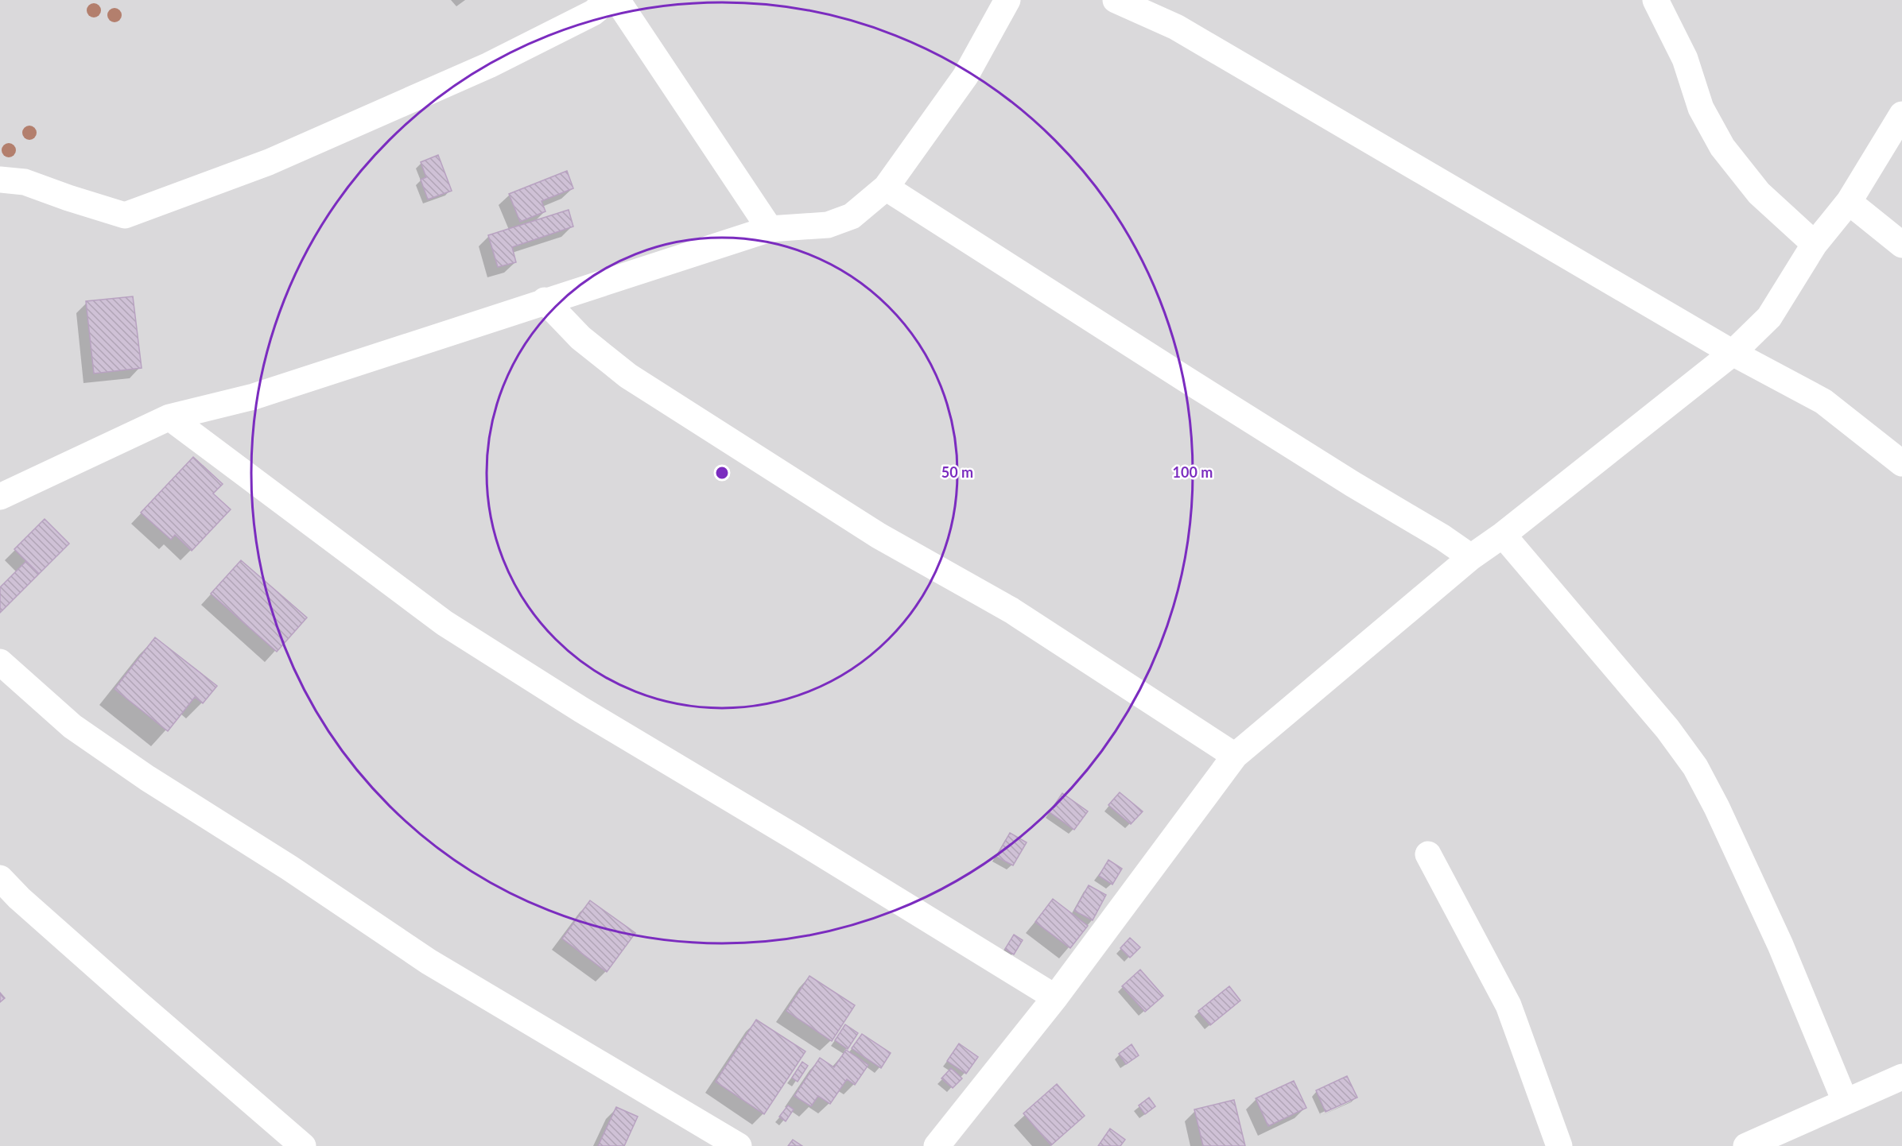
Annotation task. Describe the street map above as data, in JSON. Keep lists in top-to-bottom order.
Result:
{
  "rings": ["50 m", "100 m"]
}
